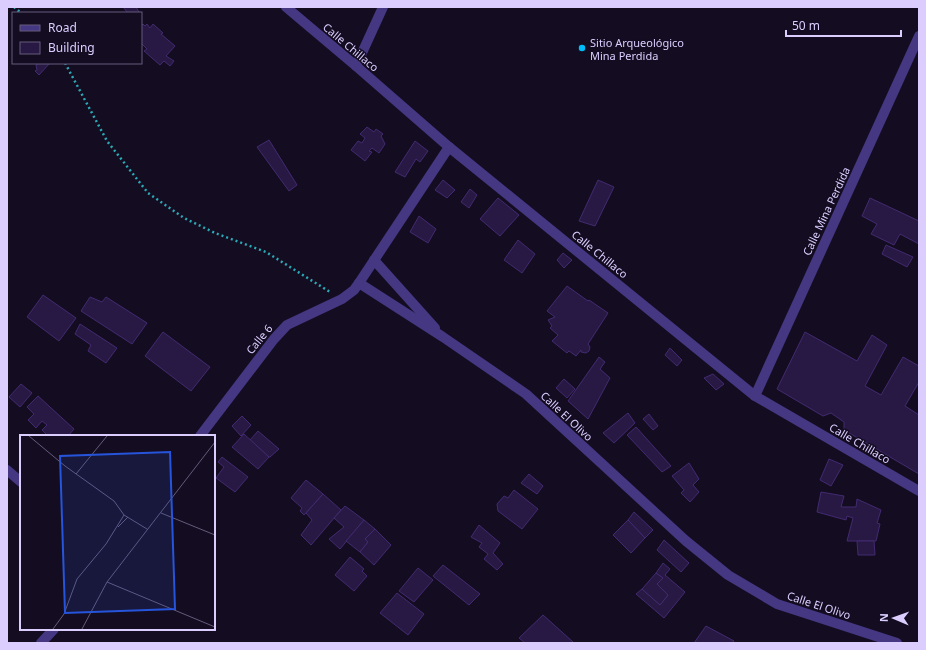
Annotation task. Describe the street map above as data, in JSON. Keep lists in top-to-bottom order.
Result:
{
  "streets": {
    "street": [
      "Calle Chillaco",
      "Calle Mina Perdida",
      "Calle 6",
      "Calle El Olivo"
    ]
  },
  "crossings": [
    ["Calle Chillaco", "Calle Mina Perdida"],
    ["Calle 6", "Calle El Olivo"]
  ],
  "places": ["Sitio Arqueológico Mina Perdida"],
  "legend": ["Road", "Building"],
  "scale_bar": "50 m",
  "north": "left"
}
